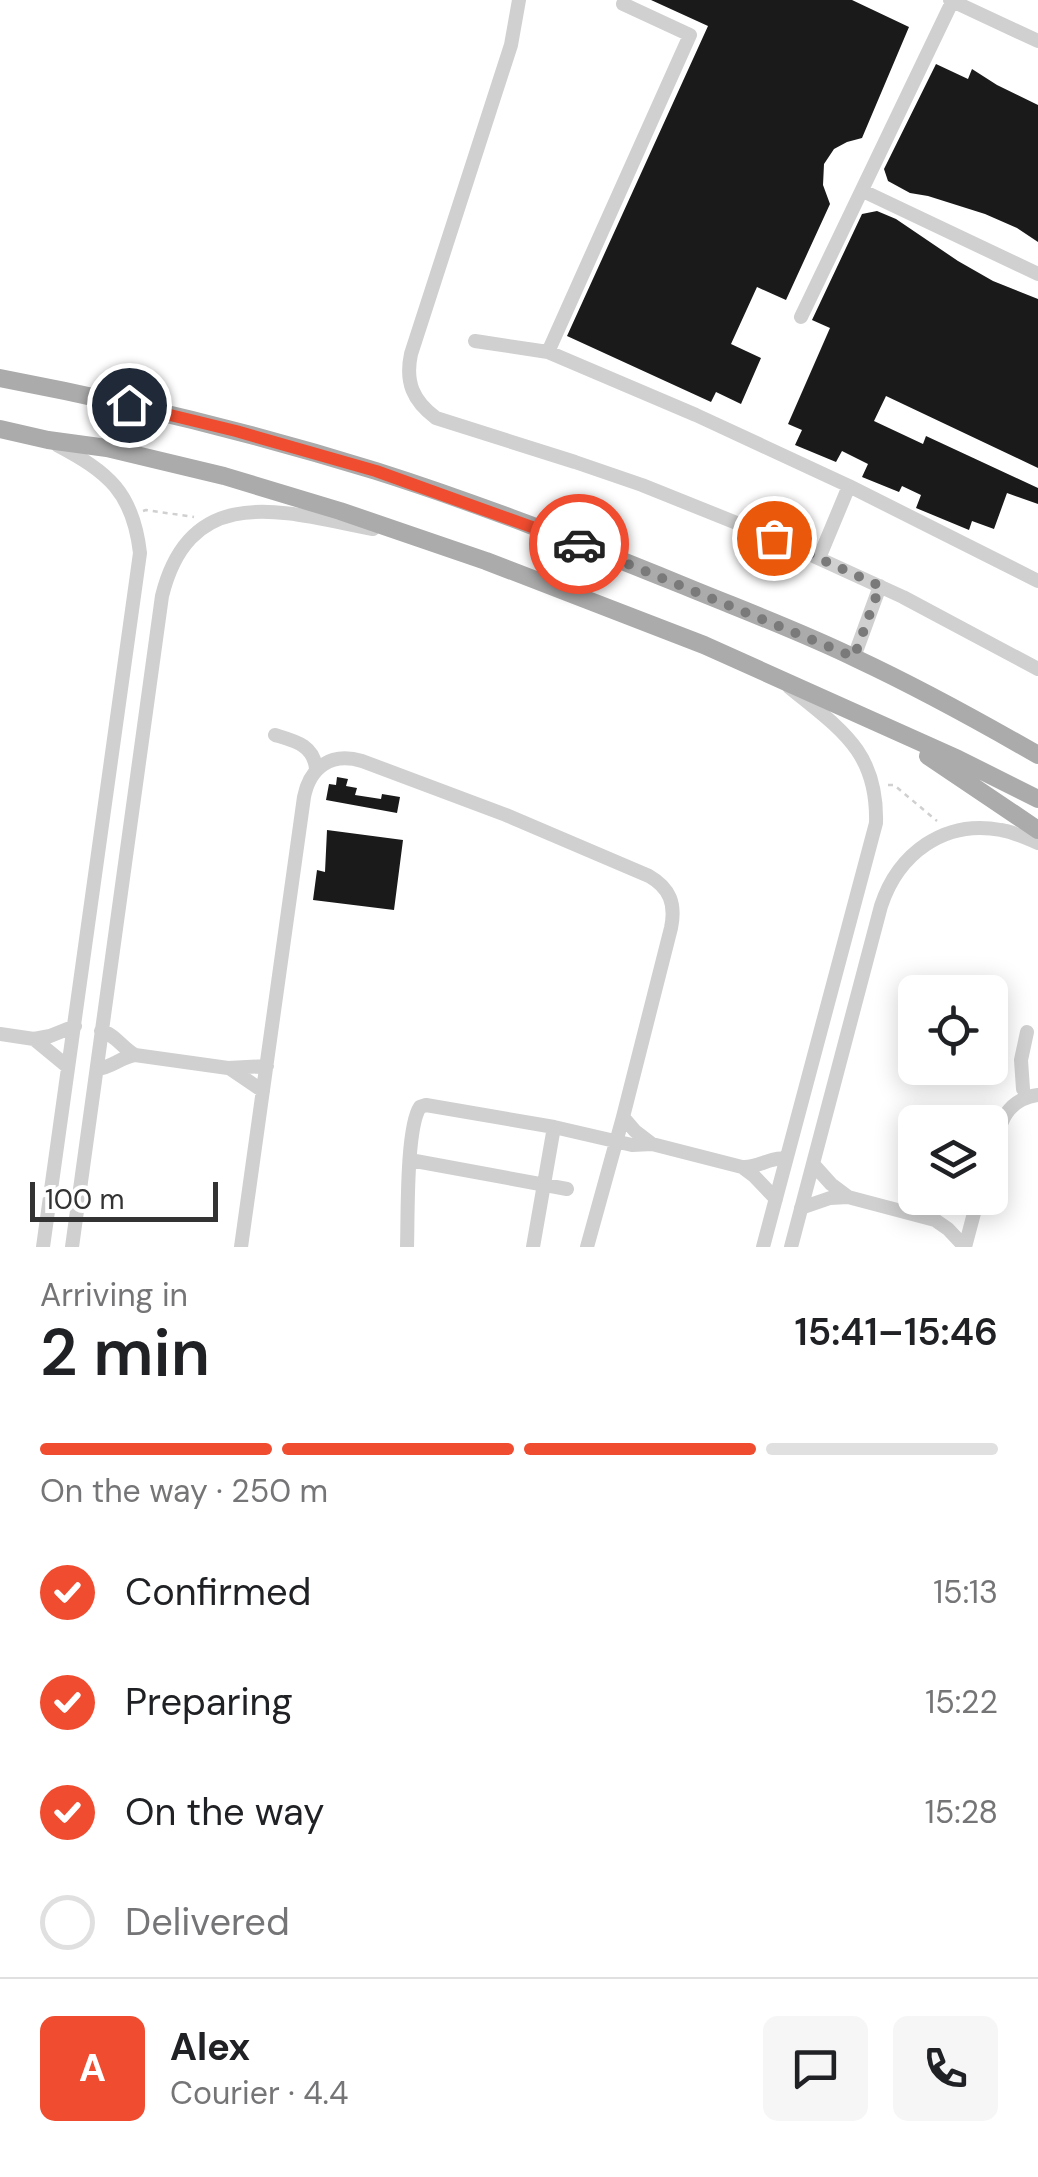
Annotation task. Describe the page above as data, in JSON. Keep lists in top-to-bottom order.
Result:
{
  "scale_bar": "100 m",
  "page": {
    "scale": "100 m",
    "heading": ["2 min", "Arriving in", "15:41–15:46"],
    "panel": ["Alex", "Courier · 4.4"],
    "bar": "On the way · 250 m",
    "list": [
      ["Confirmed", "15:13"],
      ["Preparing", "15:22"],
      ["On the way", "15:28"],
      "Delivered"
    ],
    "round": "A"
  }
}
